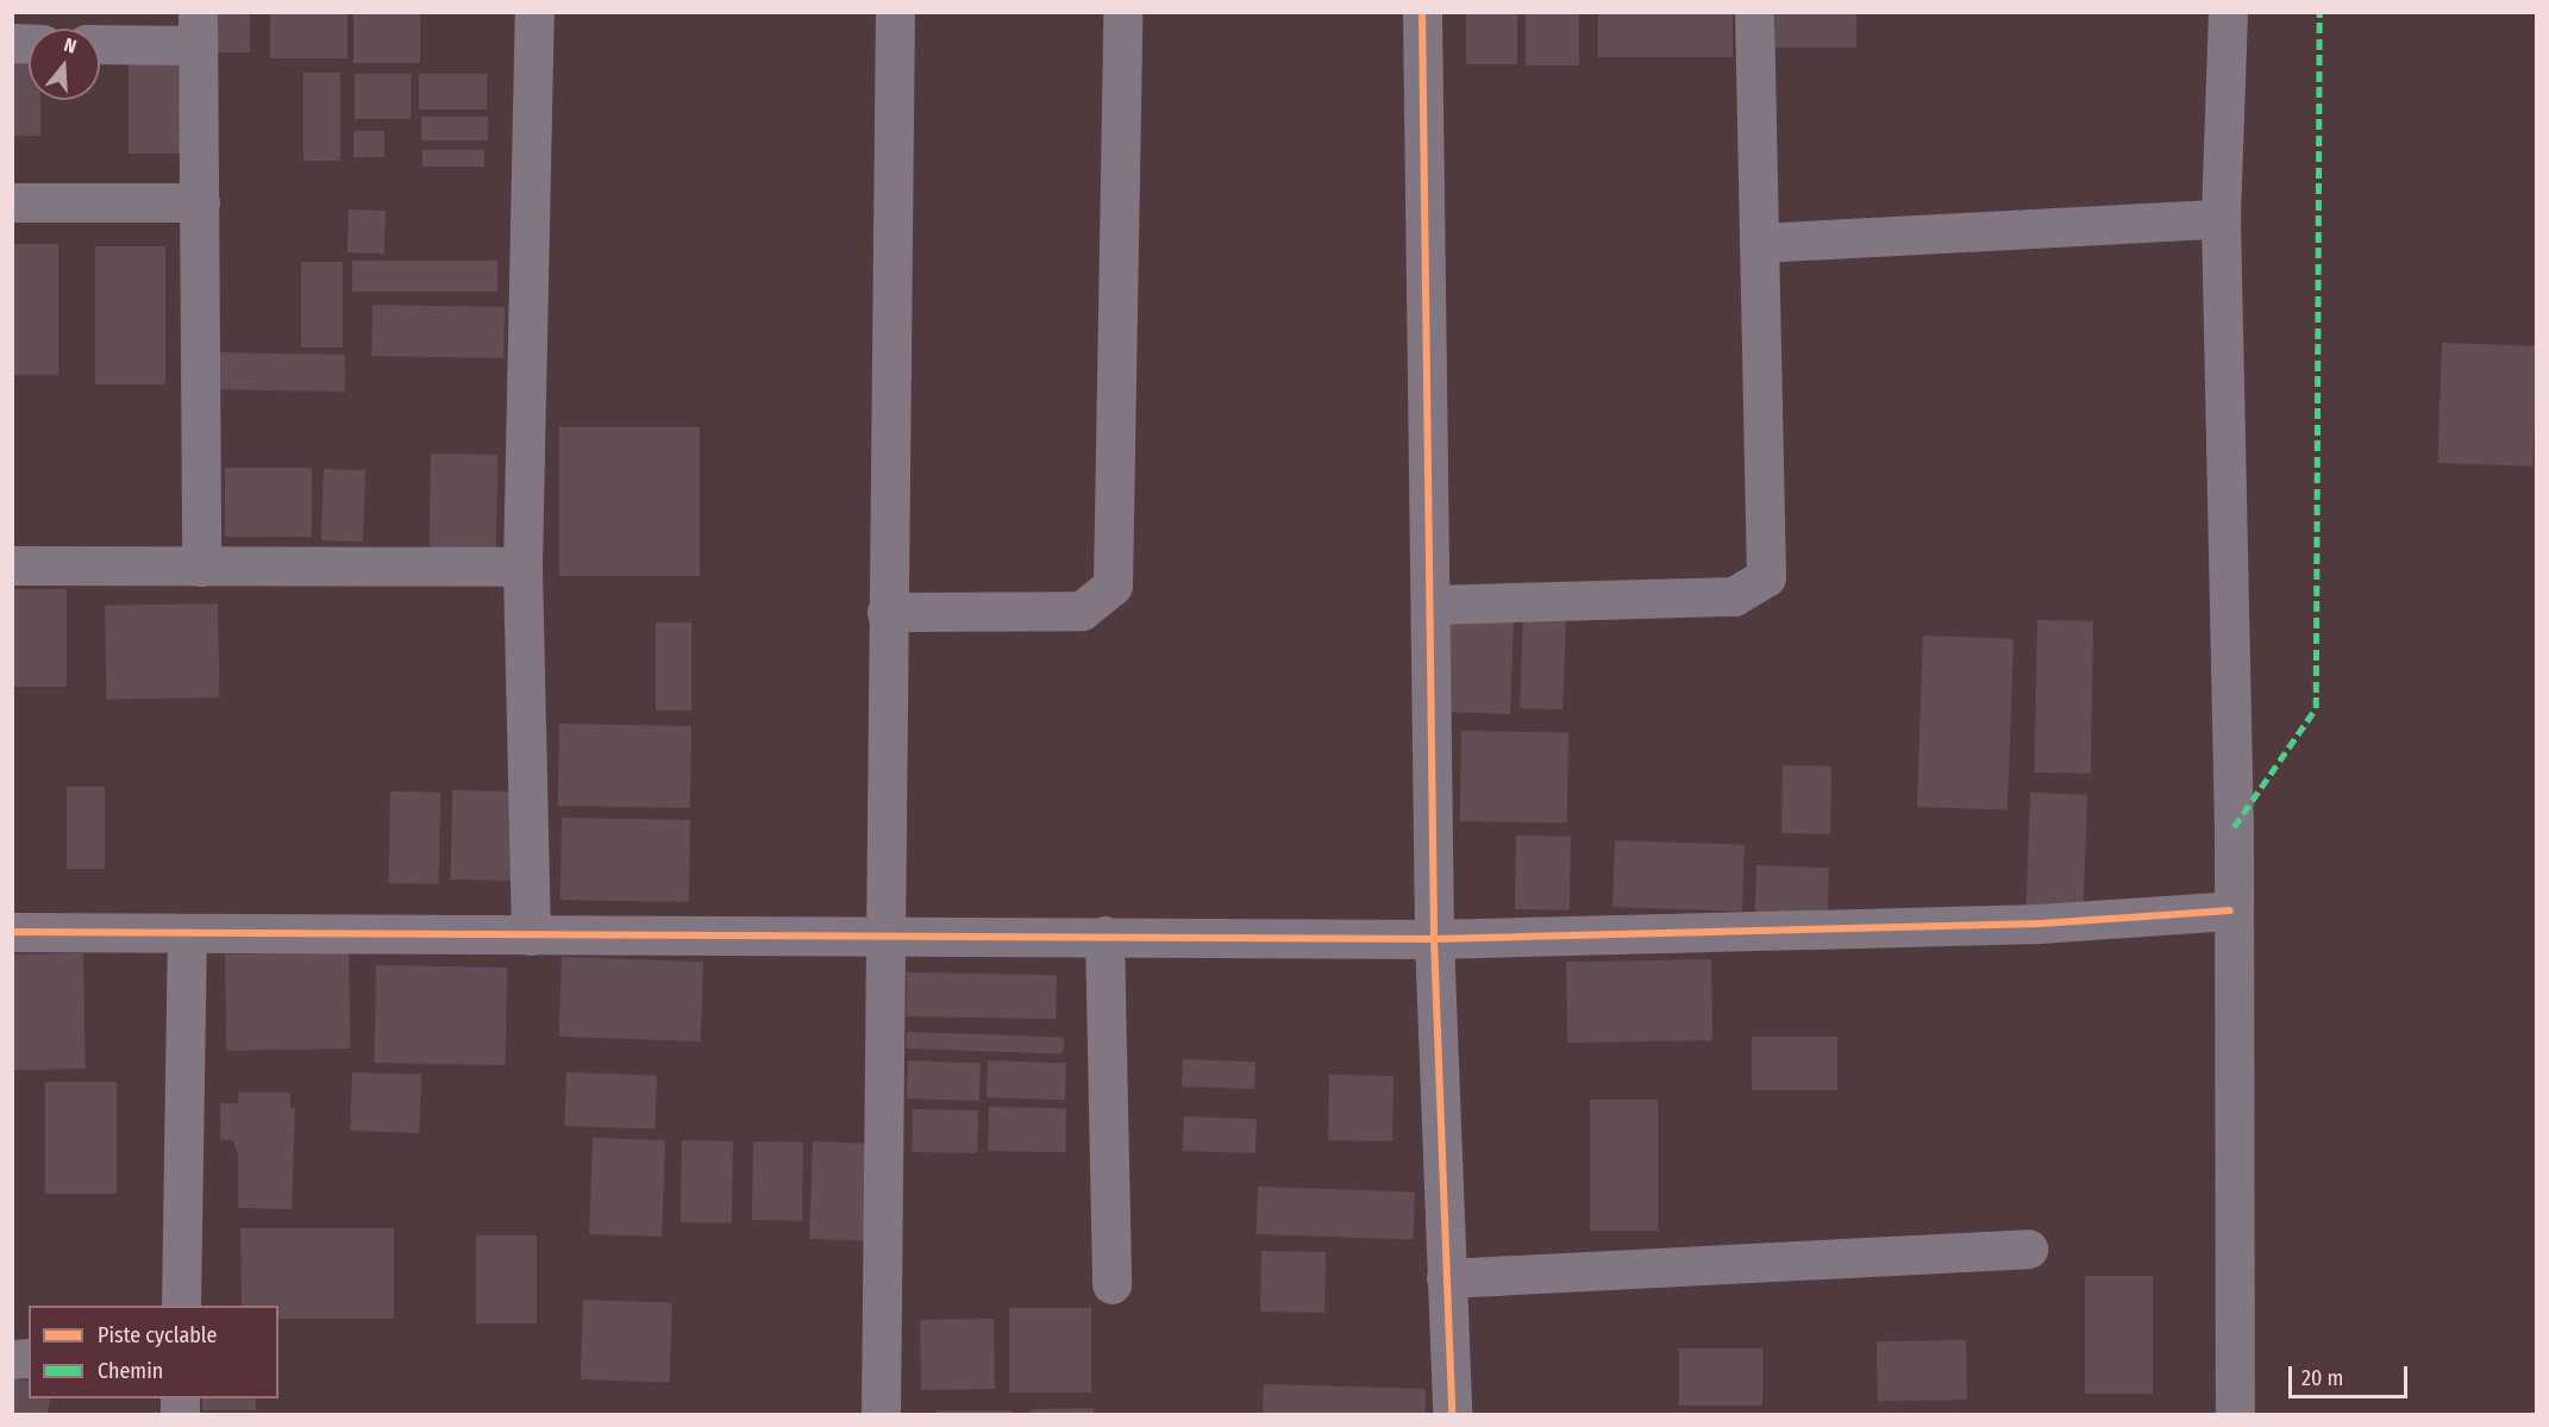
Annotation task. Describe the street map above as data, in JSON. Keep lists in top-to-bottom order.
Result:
{
  "legend": ["Piste cyclable", "Chemin"],
  "scale_bar": "20 m",
  "north": "top"
}
